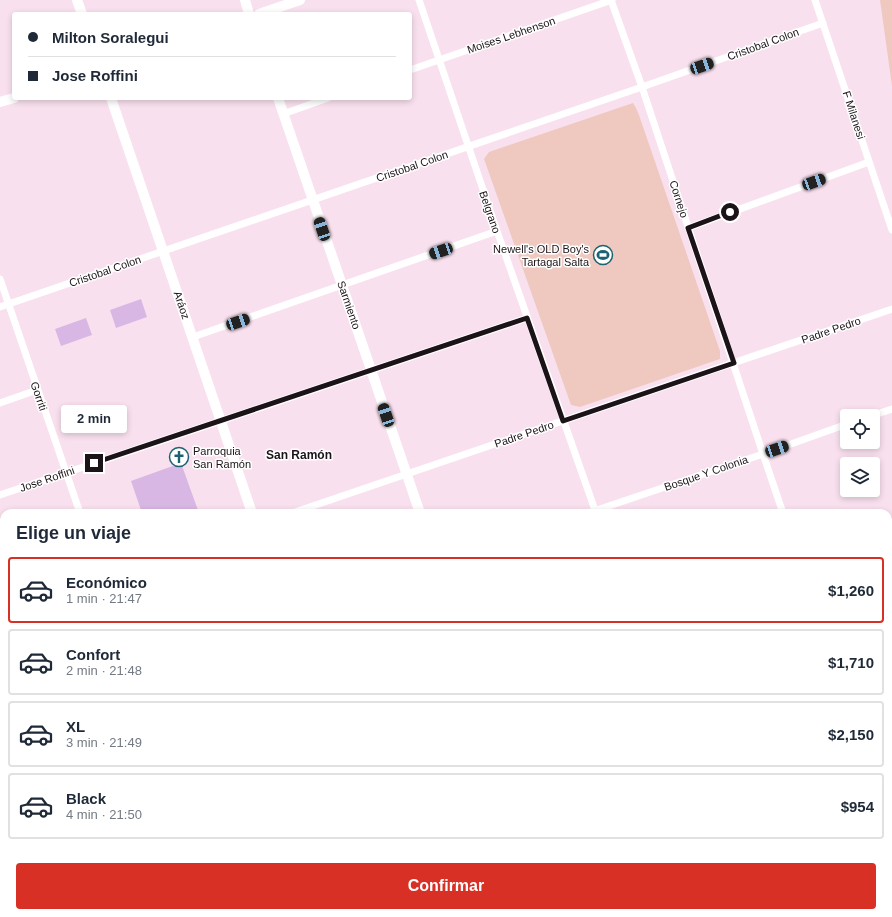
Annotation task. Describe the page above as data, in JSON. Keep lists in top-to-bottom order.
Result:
{
  "streets": {
    "street": [
      "Moises Lebhenson",
      "Cristobal Colon",
      "F Milanesi",
      "Cornejo",
      "Belgrano",
      "Aráoz",
      "Sarmiento",
      "Padre Pedro",
      "Gorriti",
      "Bosque Y Colonia",
      "Jose Roffini"
    ]
  },
  "crossings": [
    ["Moises Lebhenson", "Cornejo"],
    ["Moises Lebhenson", "Belgrano"],
    ["Cristobal Colon", "F Milanesi"],
    ["Cristobal Colon", "Cornejo"],
    ["Cristobal Colon", "Belgrano"],
    ["Cristobal Colon", "Aráoz"],
    ["Cristobal Colon", "Sarmiento"],
    ["Cristobal Colon", "Gorriti"],
    ["Cornejo", "Padre Pedro"],
    ["Cornejo", "Bosque Y Colonia"],
    ["Belgrano", "Padre Pedro"],
    ["Belgrano", "Jose Roffini"],
    ["Aráoz", "Jose Roffini"],
    ["Sarmiento", "Padre Pedro"],
    ["Sarmiento", "Jose Roffini"],
    ["Gorriti", "Jose Roffini"]
  ],
  "districts": ["San Ramón"],
  "places": {
    "sports": ["Newell's OLD Boy's Tartagal Salta"],
    "church": ["Parroquia San Ramón"]
  },
  "page": {
    "banner": ["Milton Soralegui", "Jose Roffini"],
    "bubble": "2 min",
    "heading": "Elige un viaje",
    "list": [
      {
        "name": "Económico",
        "note": "1 min · 21:47",
        "value": "$1,260"
      },
      {
        "name": "Confort",
        "note": "2 min · 21:48",
        "value": "$1,710"
      },
      {
        "name": "XL",
        "note": "3 min · 21:49",
        "value": "$2,150"
      },
      {
        "name": "Black",
        "note": "4 min · 21:50",
        "value": "$954"
      }
    ],
    "buttons": "Confirmar"
  }
}
